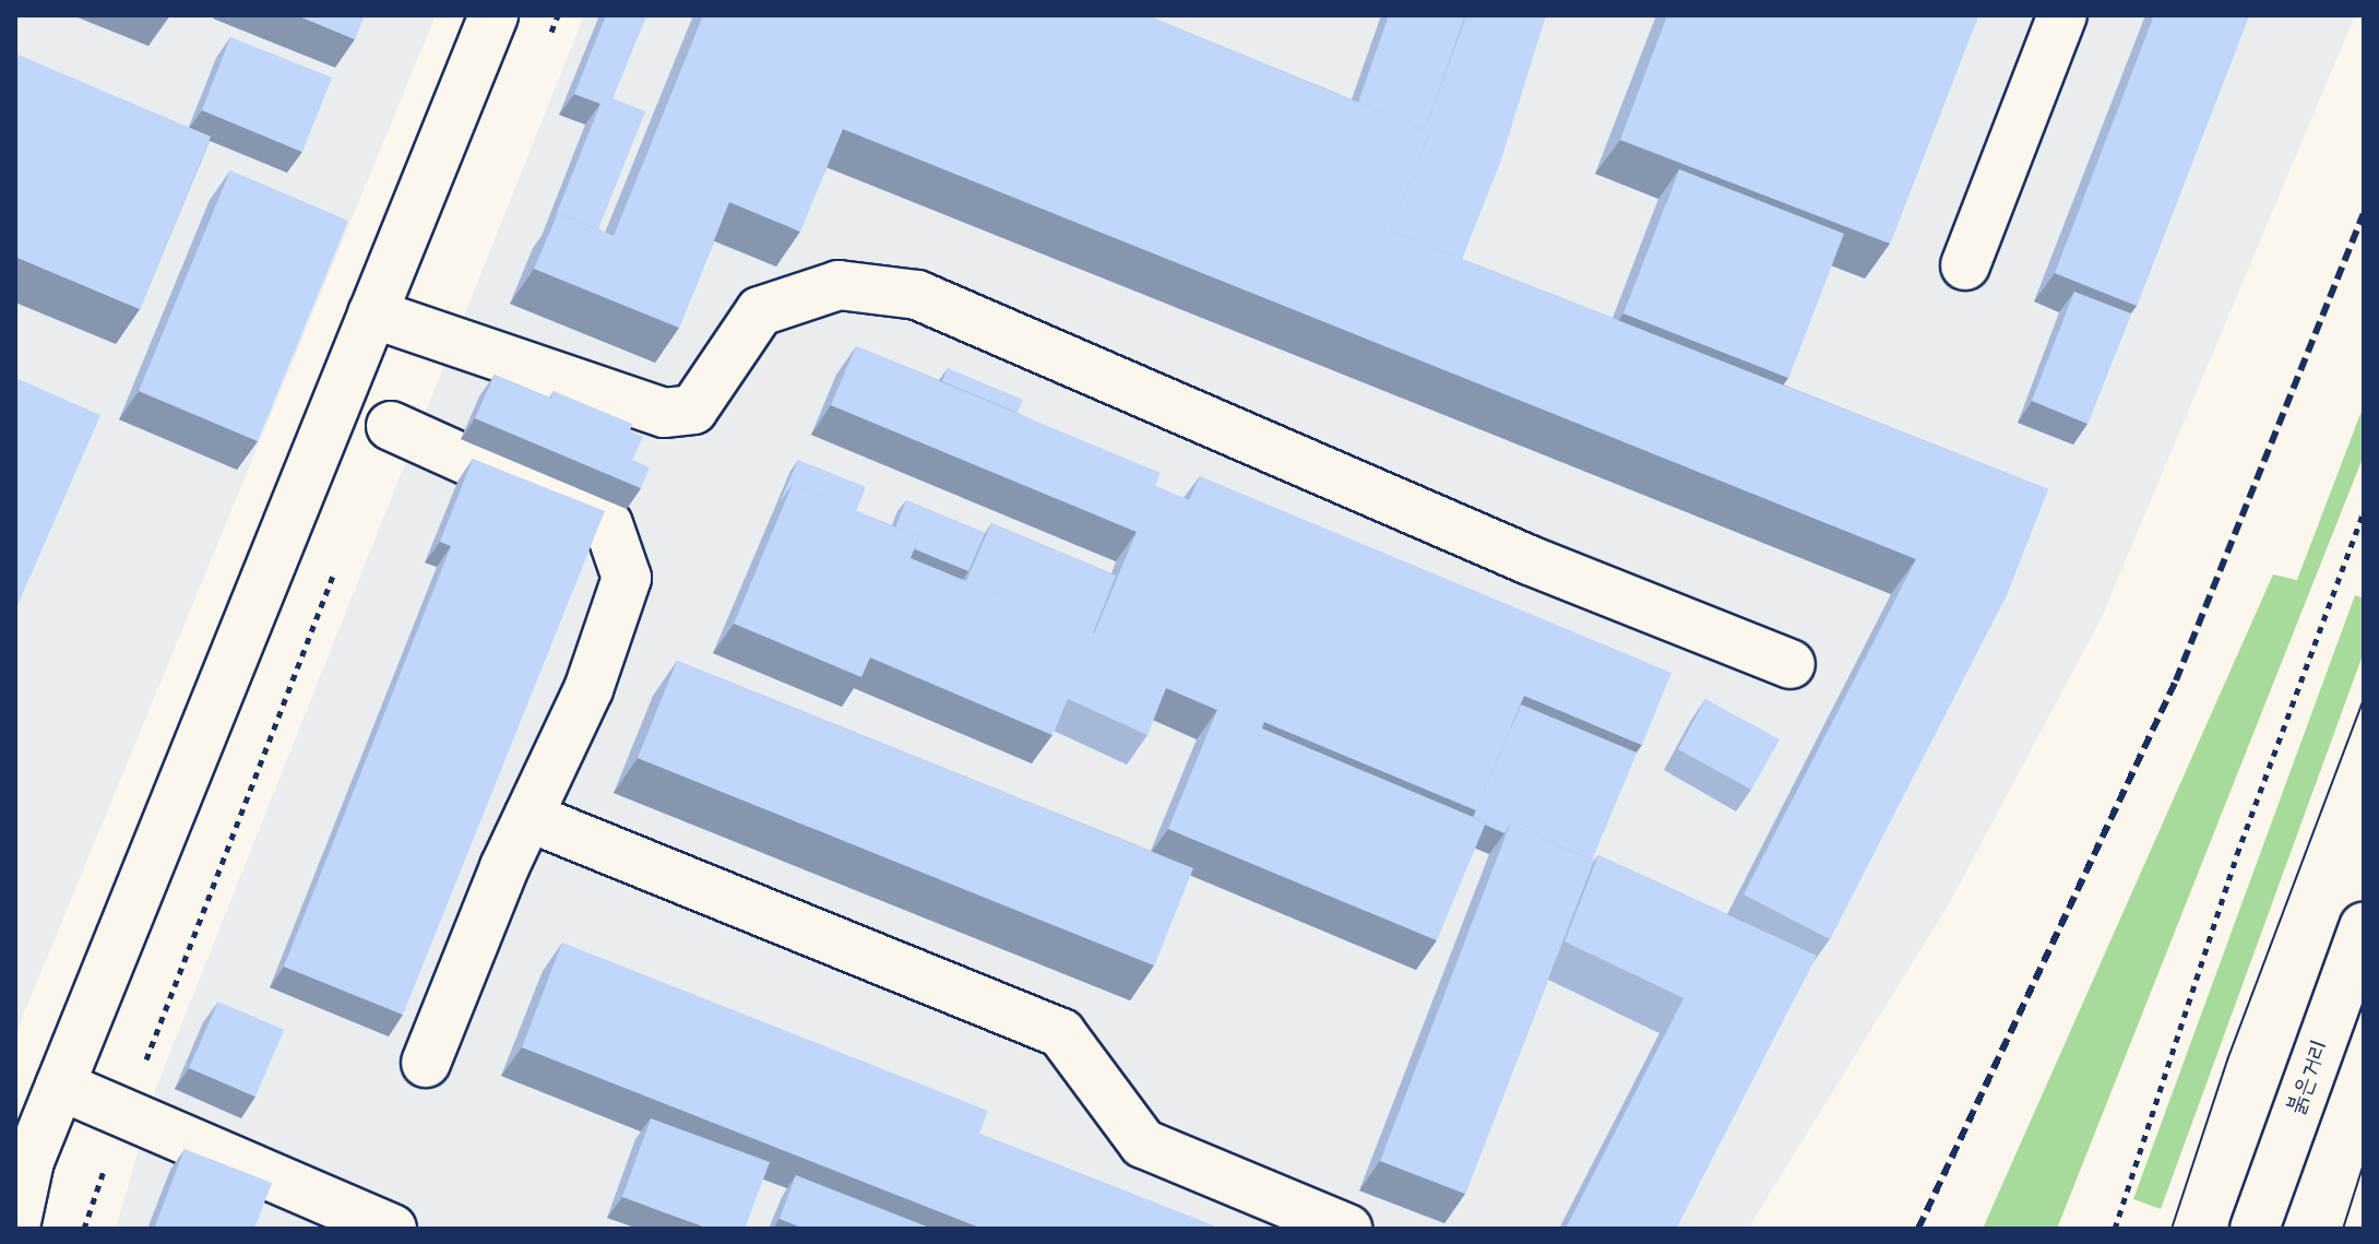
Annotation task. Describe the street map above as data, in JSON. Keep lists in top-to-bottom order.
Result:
{
  "streets": {
    "street": ["붉은거리"]
  }
}
